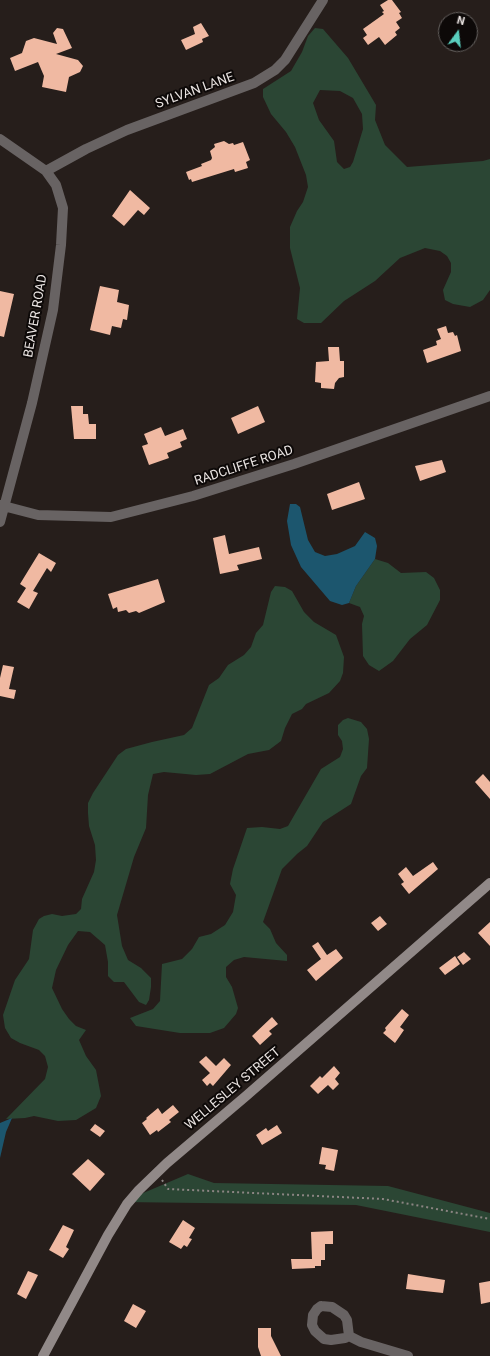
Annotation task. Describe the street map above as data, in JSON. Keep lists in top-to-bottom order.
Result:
{
  "streets": {
    "main road": ["WELLESLEY STREET"],
    "street": ["SYLVAN LANE", "BEAVER ROAD", "RADCLIFFE ROAD"]
  },
  "crossings": [
    ["SYLVAN LANE", "BEAVER ROAD"],
    ["BEAVER ROAD", "RADCLIFFE ROAD"]
  ],
  "north": "top"
}
